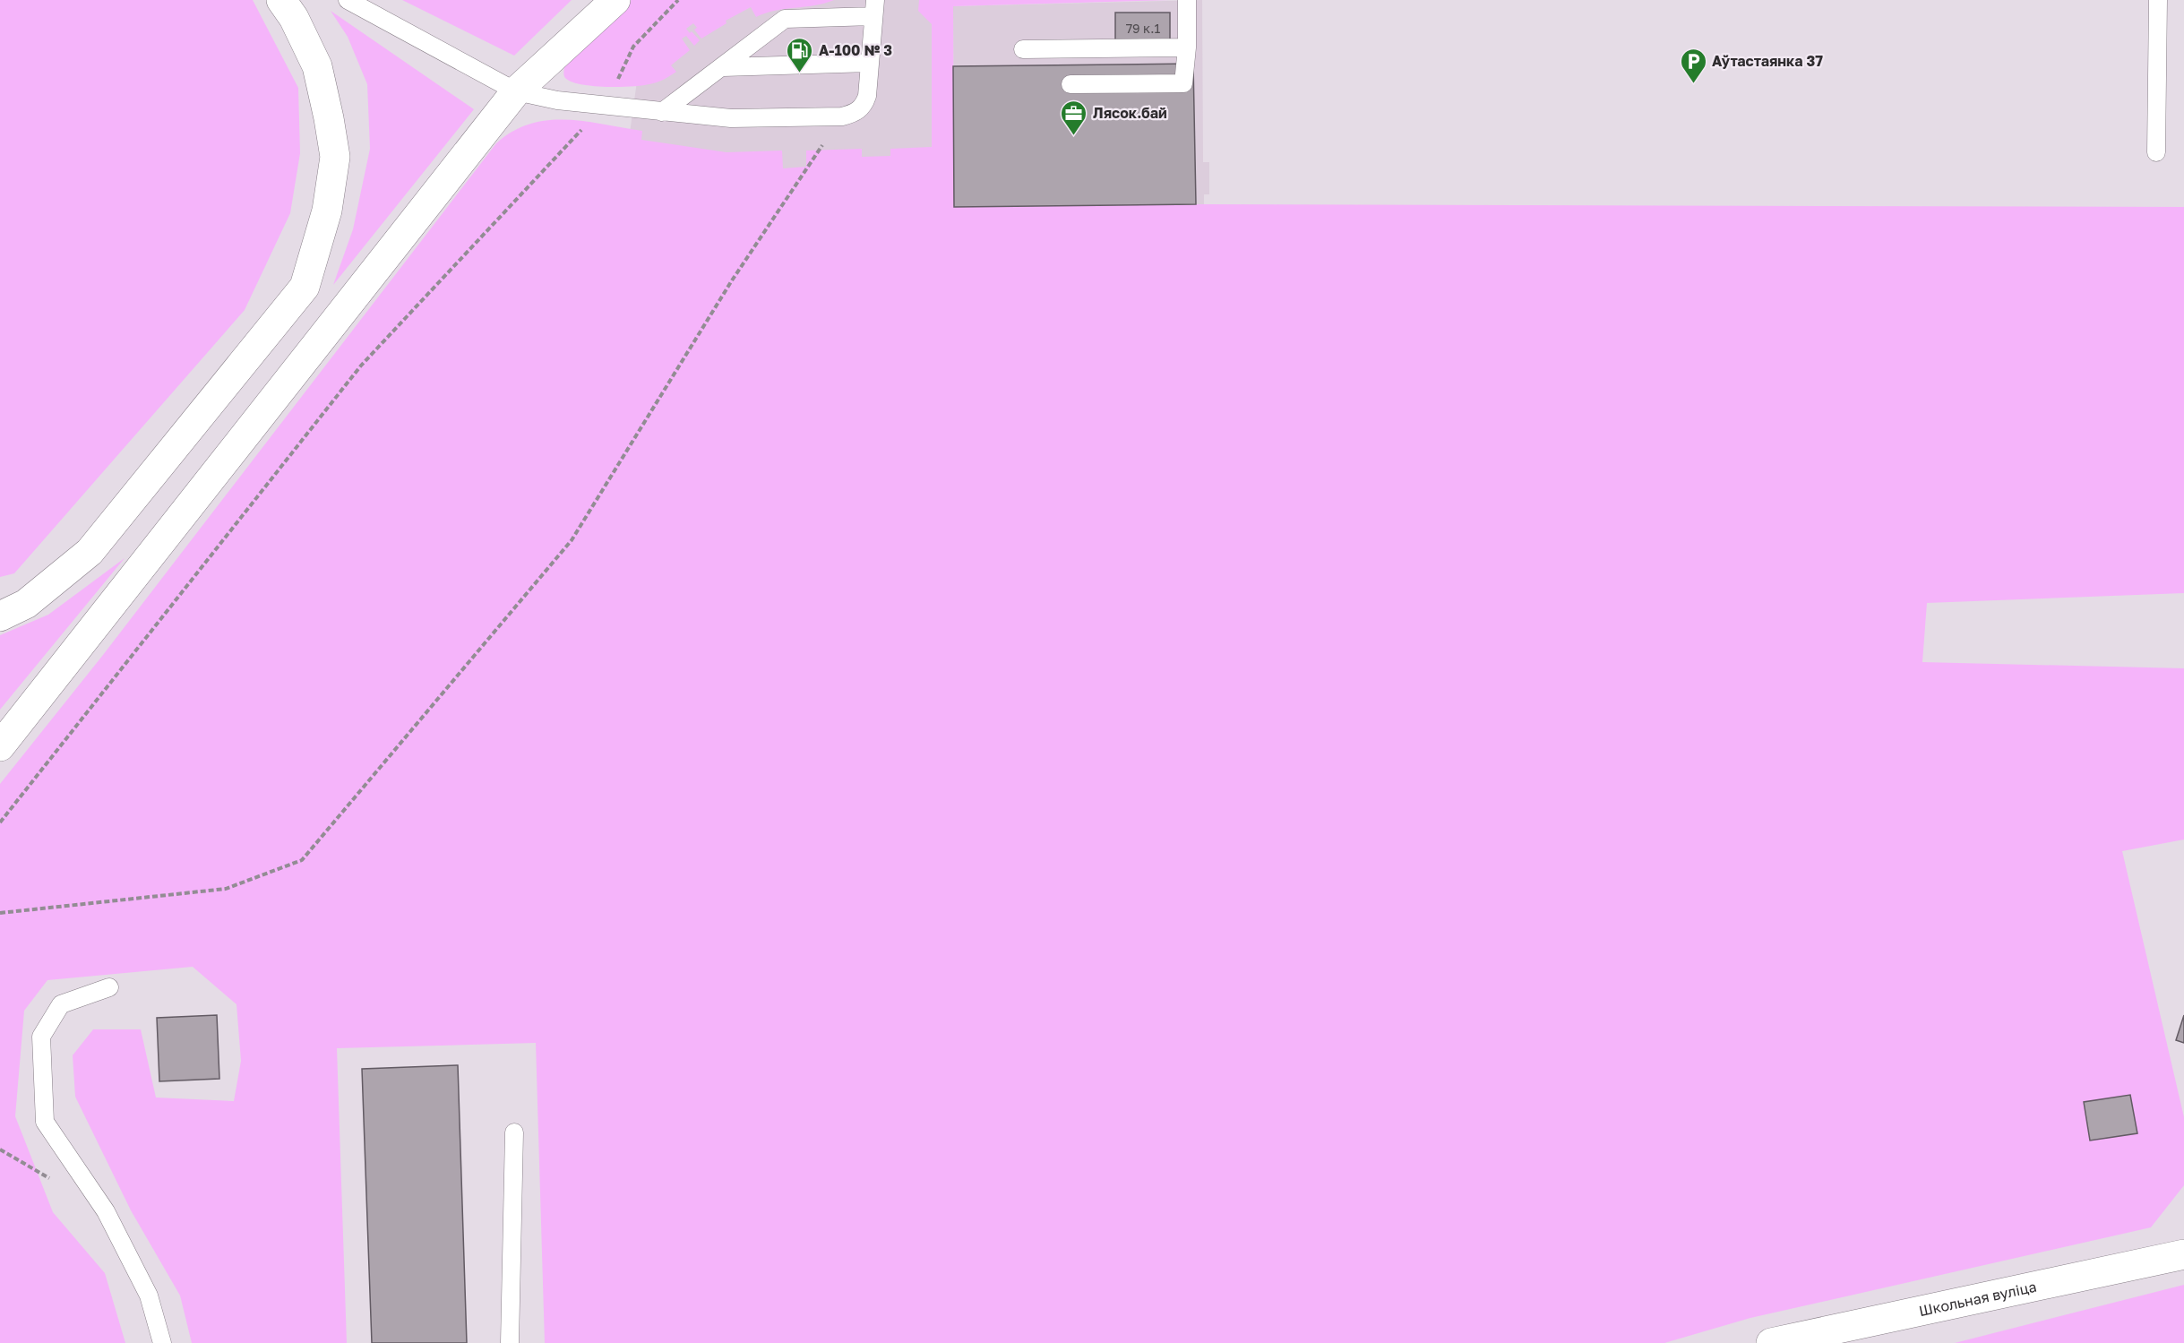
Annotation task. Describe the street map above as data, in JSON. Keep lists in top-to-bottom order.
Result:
{
  "streets": {
    "main road": ["Школьная вуліца"]
  },
  "places": {
    "fuel station": ["А-100 № 3"],
    "parking": ["Аўтастаянка 37"],
    "office": ["Лясок.бай"]
  },
  "house_numbers": ["79 к.1"]
}
